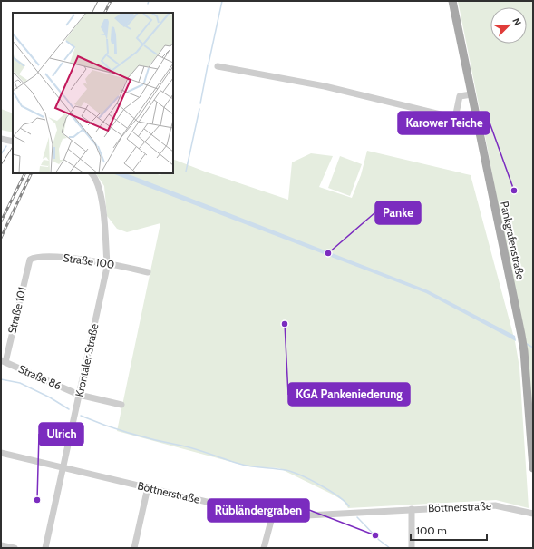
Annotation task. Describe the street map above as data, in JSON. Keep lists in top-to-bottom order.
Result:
{
  "streets": {
    "main road": ["Pankgrafenstraße"],
    "street": [
      "Straße 100",
      "Straße 101",
      "Krontaler Straße",
      "Straße 86",
      "Böttnerstraße"
    ]
  },
  "crossings": [
    ["Straße 100", "Straße 101"],
    ["Straße 100", "Krontaler Straße"],
    ["Straße 101", "Straße 86"],
    ["Krontaler Straße", "Straße 86"],
    ["Krontaler Straße", "Böttnerstraße"]
  ],
  "places": [
    "Karower Teiche",
    "Panke",
    "KGA Pankeniederung",
    "Ulrich",
    "Rübländergraben"
  ],
  "scale_bar": "100 m",
  "north": "top right"
}
